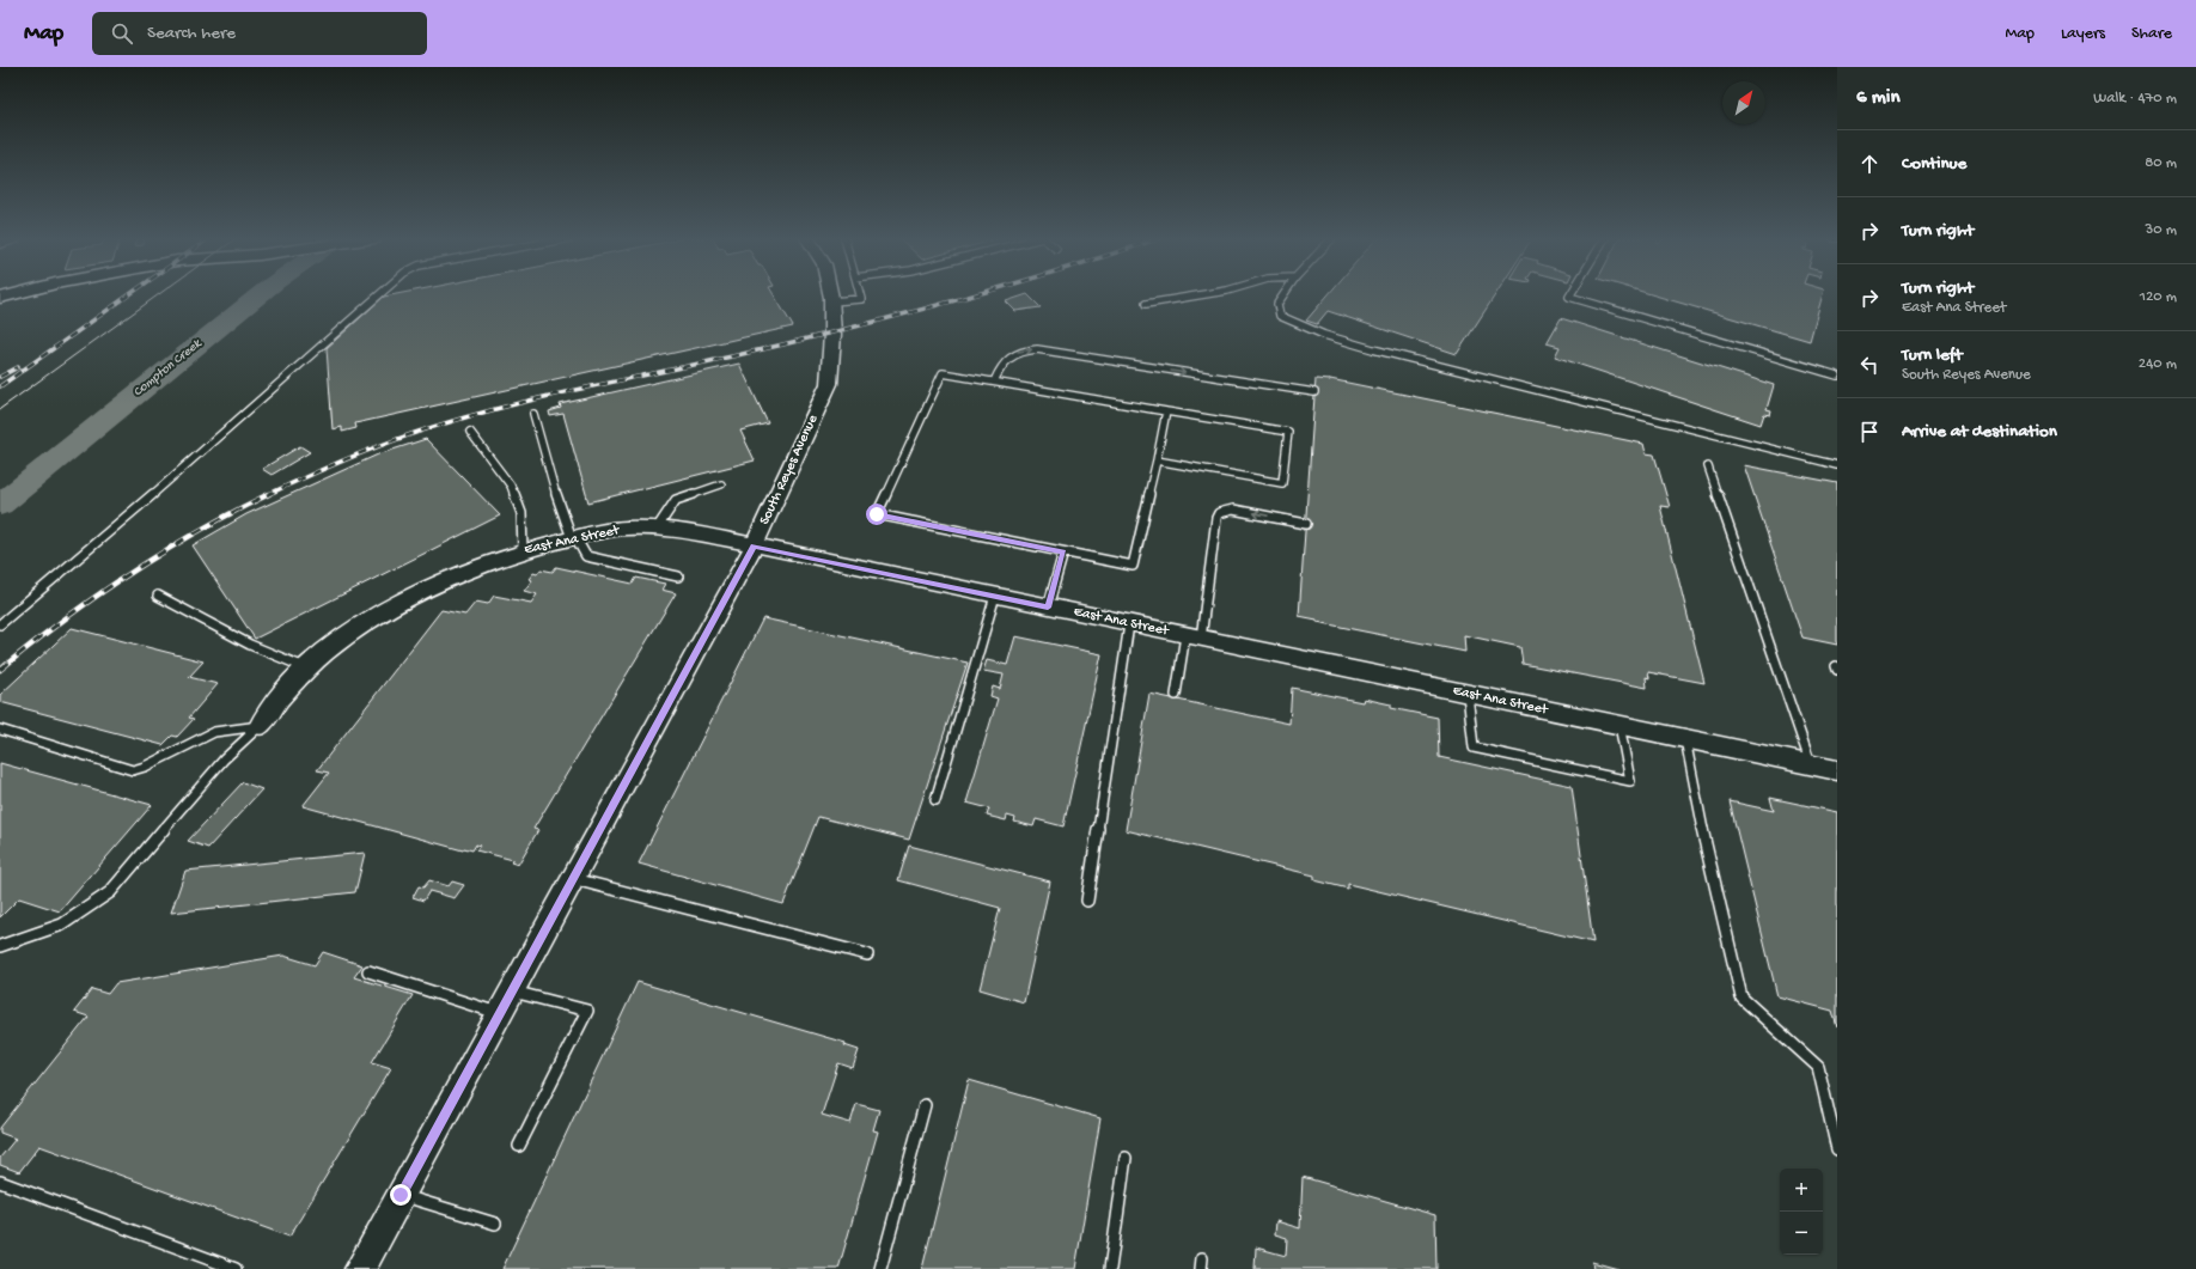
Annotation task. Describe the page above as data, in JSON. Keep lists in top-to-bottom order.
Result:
{
  "streets": {
    "street": ["South Reyes Avenue", "East Ana Street"]
  },
  "crossings": [
    ["South Reyes Avenue", "East Ana Street"]
  ],
  "water": ["Compton Creek"],
  "north": "top right",
  "page": {
    "header": "Map",
    "search": "Search here",
    "nav": ["Map", "Layers", "Share"],
    "heading": ["6 min", "Walk · 470 m"],
    "list": [
      ["Continue", "80 m"],
      ["Turn right", "30 m"],
      ["Turn right", "East Ana Street", "120 m"],
      ["Turn left", "South Reyes Avenue", "240 m"],
      "Arrive at destination"
    ],
    "map_buttons": ["+", "−"]
  }
}
